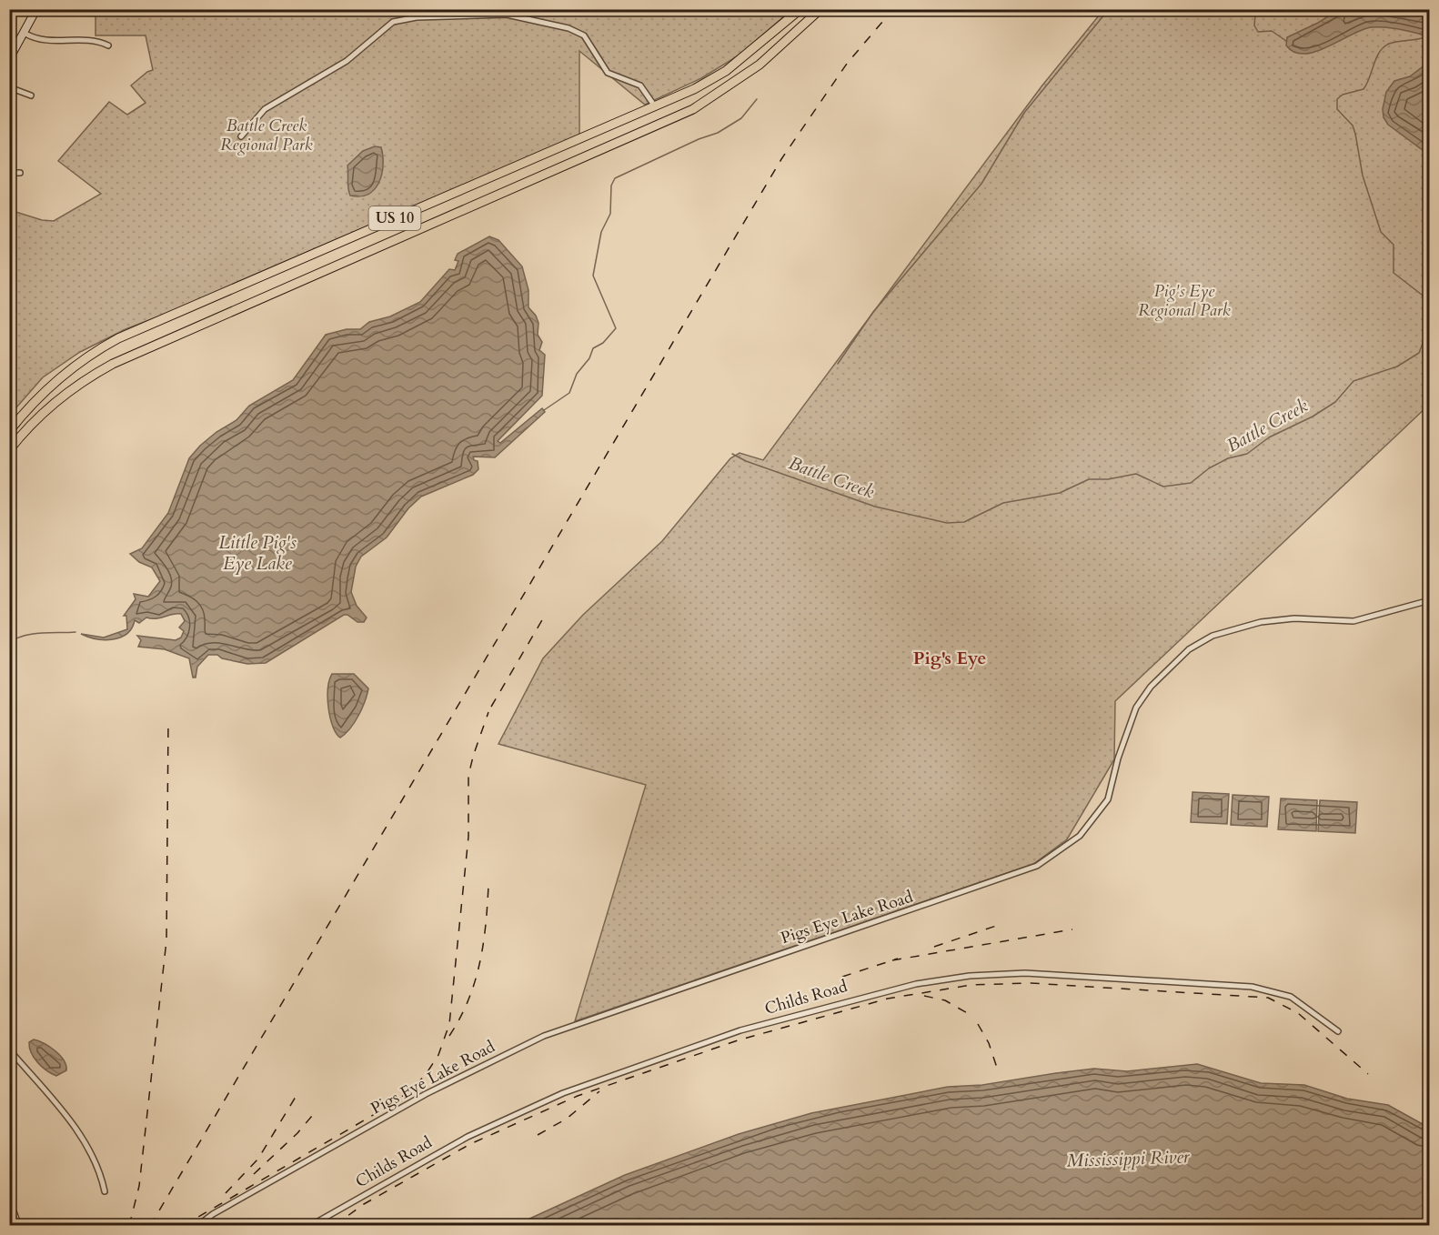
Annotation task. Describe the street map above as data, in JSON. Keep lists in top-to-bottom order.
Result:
{
  "streets": {
    "highway": ["US 10"],
    "street": ["Pigs Eye Lake Road", "Childs Road"]
  },
  "districts": ["Pig's Eye"],
  "water": ["Battle Creek", "Little Pig's Eye Lake", "Mississippi River"],
  "parks": ["Battle Creek Regional Park", "Pig's Eye Regional Park"]
}
